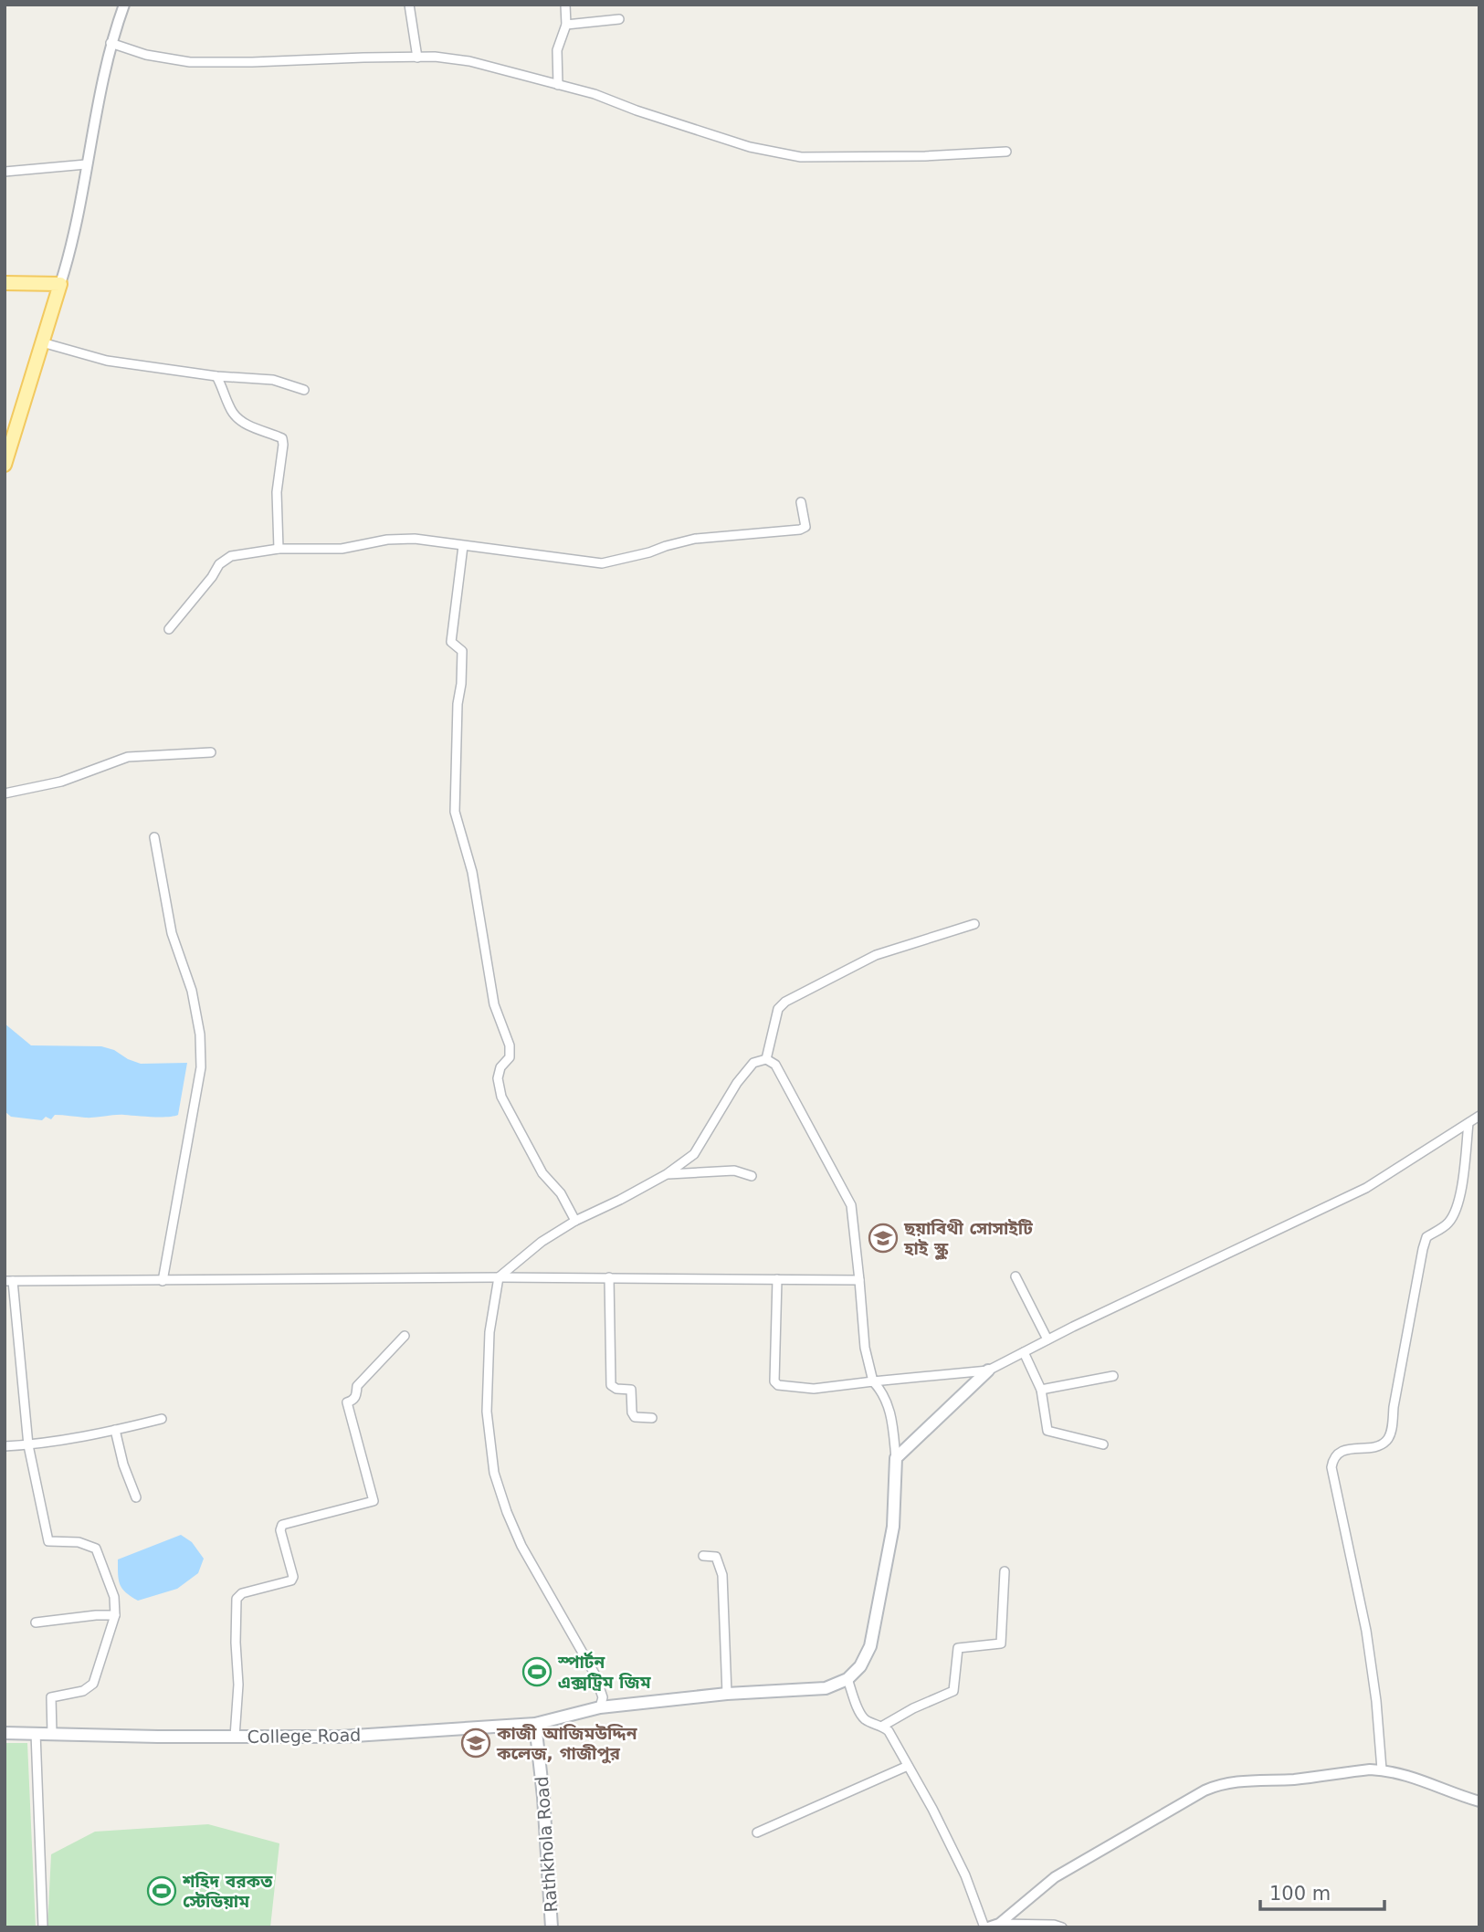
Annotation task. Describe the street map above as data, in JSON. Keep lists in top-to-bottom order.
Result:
{
  "streets": {
    "main road": ["College Road", "Rathkhola Road"]
  },
  "crossings": [
    ["College Road", "Rathkhola Road"]
  ],
  "places": {
    "school or university": ["ছয়াবিথী সোসাইটি হাই স্কুল", "কাজী আজিমউদ্দিন কলেজ, গাজীপুর"],
    "sports": ["স্পার্টন এক্সট্রিম জিম", "শহিদ বরকত স্টেডিয়াম"]
  },
  "scale_bar": "100 m"
}
